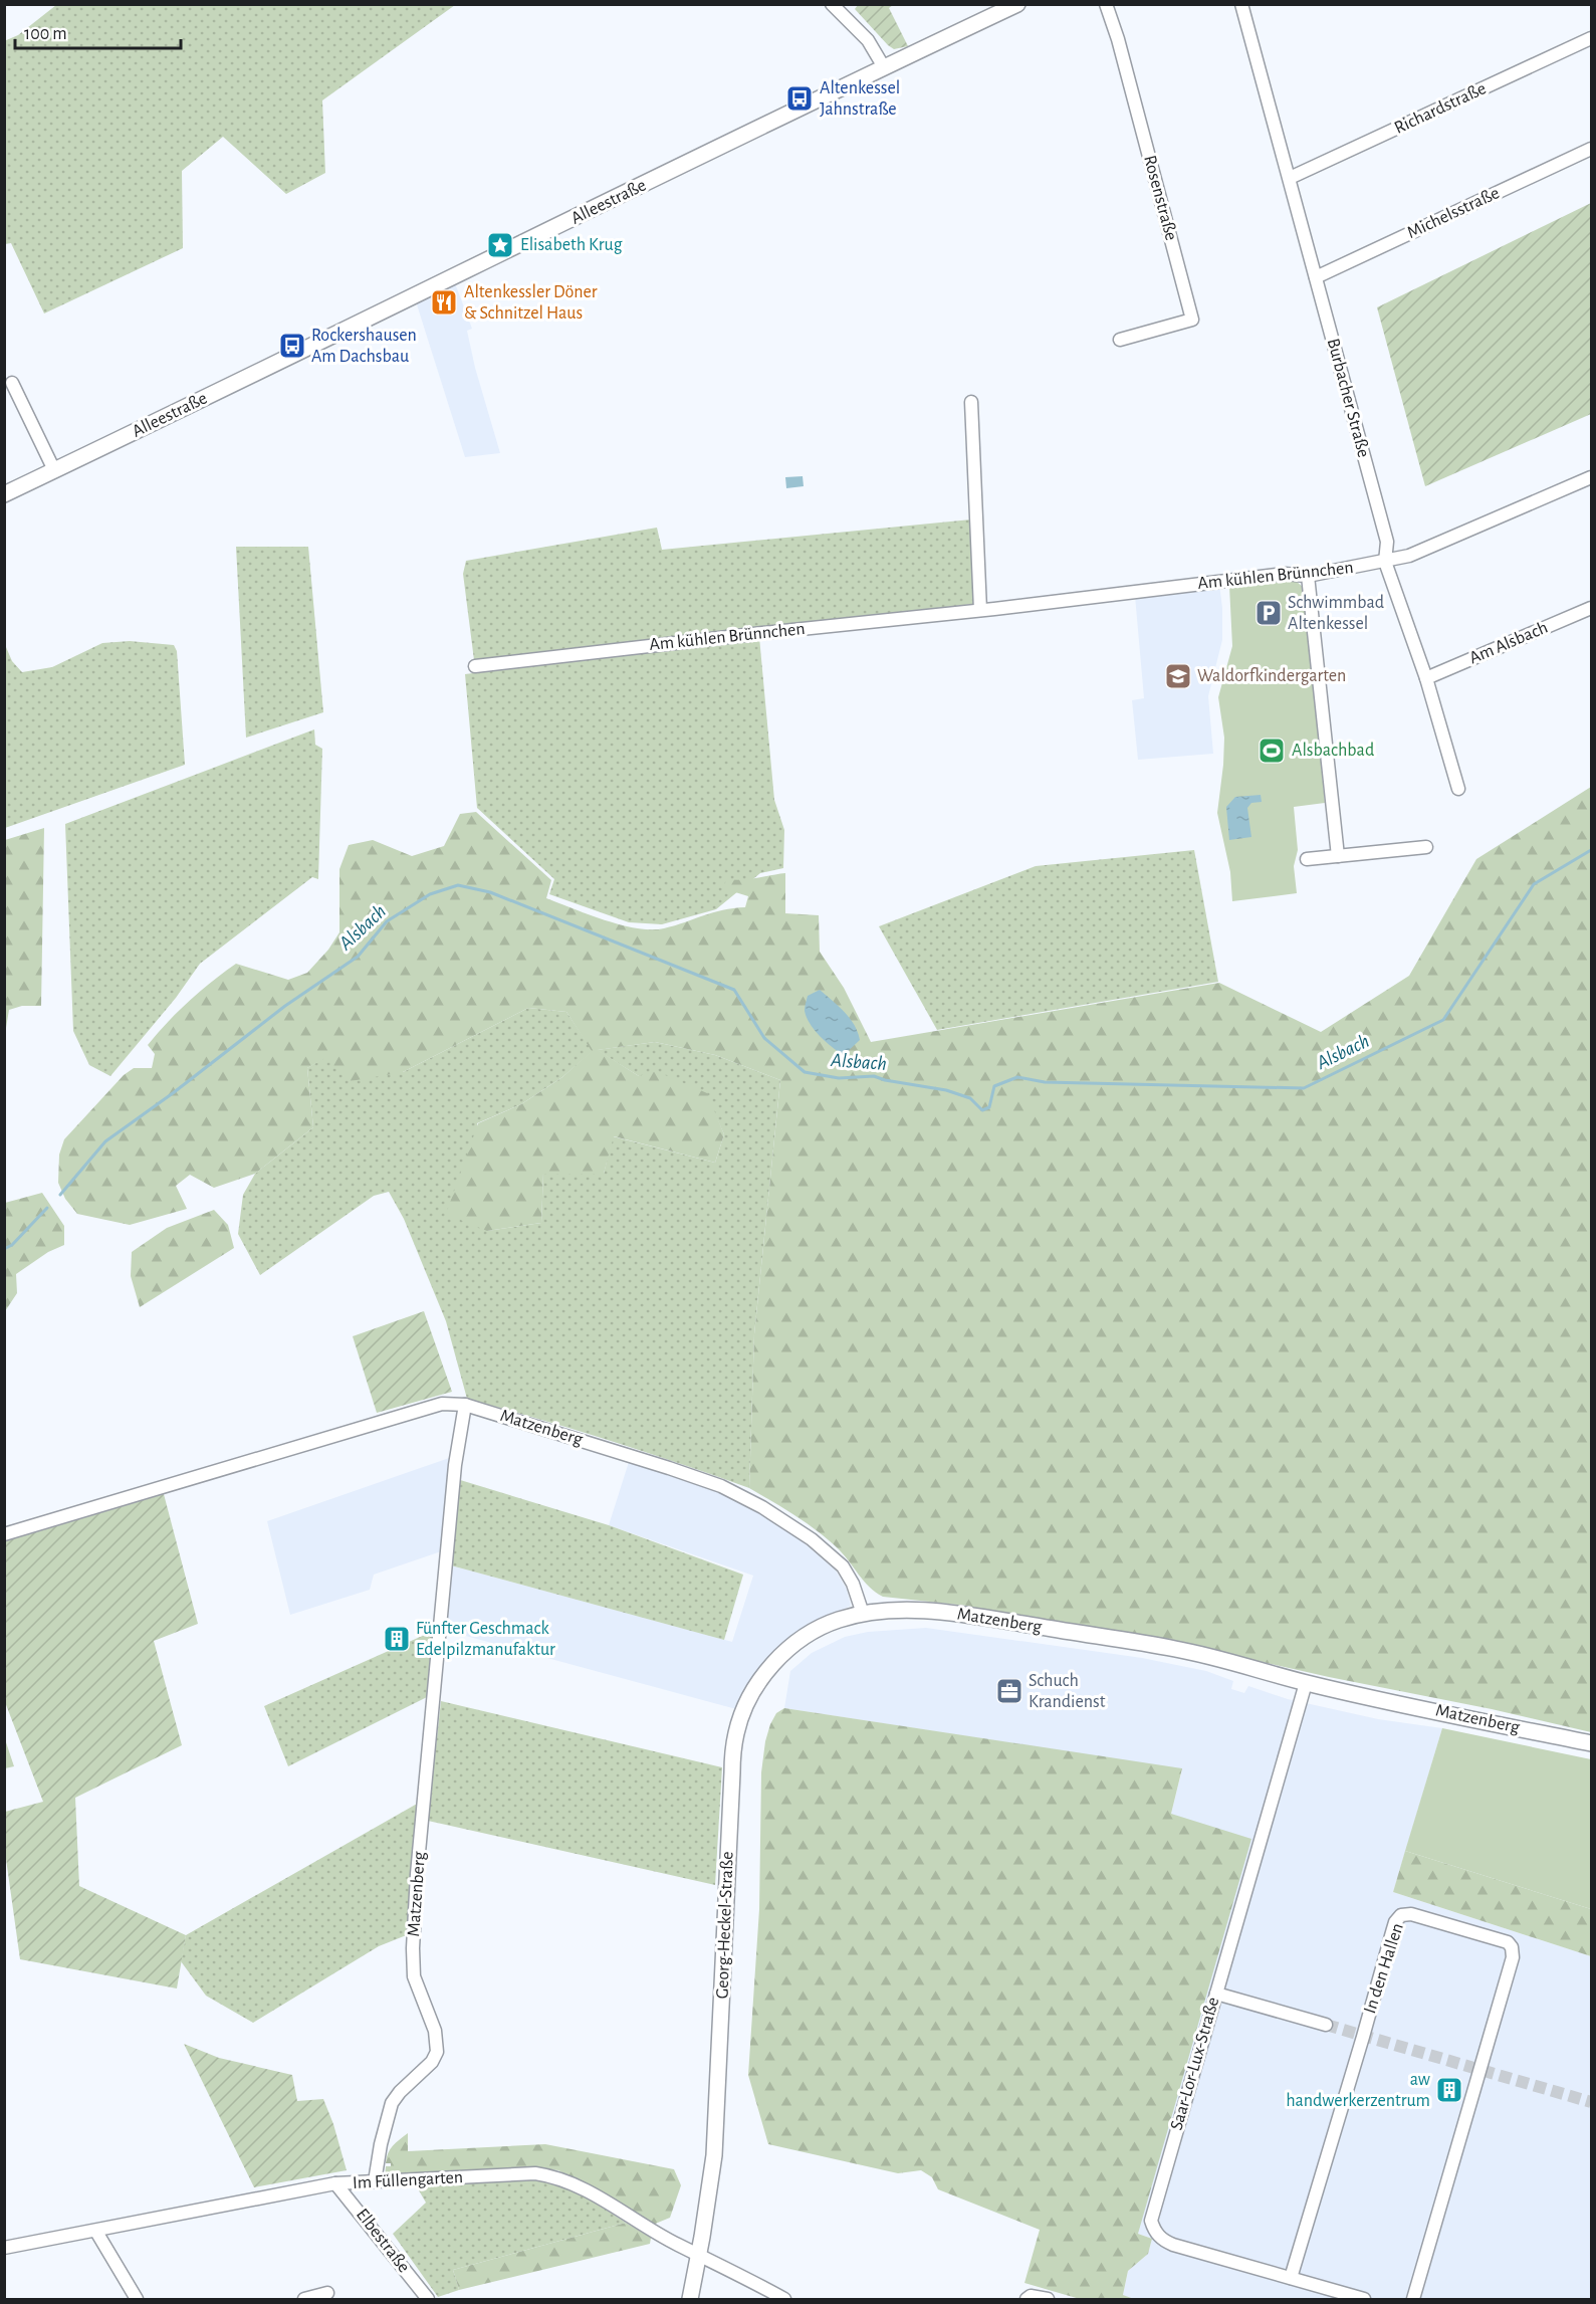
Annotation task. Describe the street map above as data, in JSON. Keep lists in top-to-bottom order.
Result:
{
  "streets": {
    "street": [
      "Richardstraße",
      "Rosenstraße",
      "Alleestraße",
      "Michelsstraße",
      "Burbacher Straße",
      "Am kühlen Brünnchen",
      "Am Alsbach",
      "Matzenberg",
      "Georg-Heckel-Straße",
      "In den Hallen",
      "Saar-Lor-Lux-Straße",
      "Im Füllengarten",
      "Elbestraße"
    ]
  },
  "crossings": [
    ["Richardstraße", "Burbacher Straße"],
    ["Michelsstraße", "Burbacher Straße"],
    ["Burbacher Straße", "Am kühlen Brünnchen"],
    ["Burbacher Straße", "Am Alsbach"],
    ["Matzenberg", "Georg-Heckel-Straße"],
    ["Matzenberg", "Saar-Lor-Lux-Straße"],
    ["Matzenberg", "Im Füllengarten"],
    ["Georg-Heckel-Straße", "Im Füllengarten"],
    ["In den Hallen", "Saar-Lor-Lux-Straße"],
    ["Im Füllengarten", "Elbestraße"]
  ],
  "water": ["Alsbach"],
  "places": {
    "bus stop": ["Altenkessel Jahnstraße", "Rockershausen Am Dachsbau"],
    "place": ["Elisabeth Krug"],
    "restaurant": ["Altenkessler Döner & Schnitzel Haus"],
    "parking": ["Schwimmbad Altenkessel"],
    "school or university": ["Waldorfkindergarten"],
    "sports": ["Alsbachbad"],
    "building": ["Fünfter Geschmack Edelpilzmanufaktur", "aw handwerkerzentrum"],
    "office": ["Schuch Krandienst"]
  },
  "scale_bar": "100 m"
}
